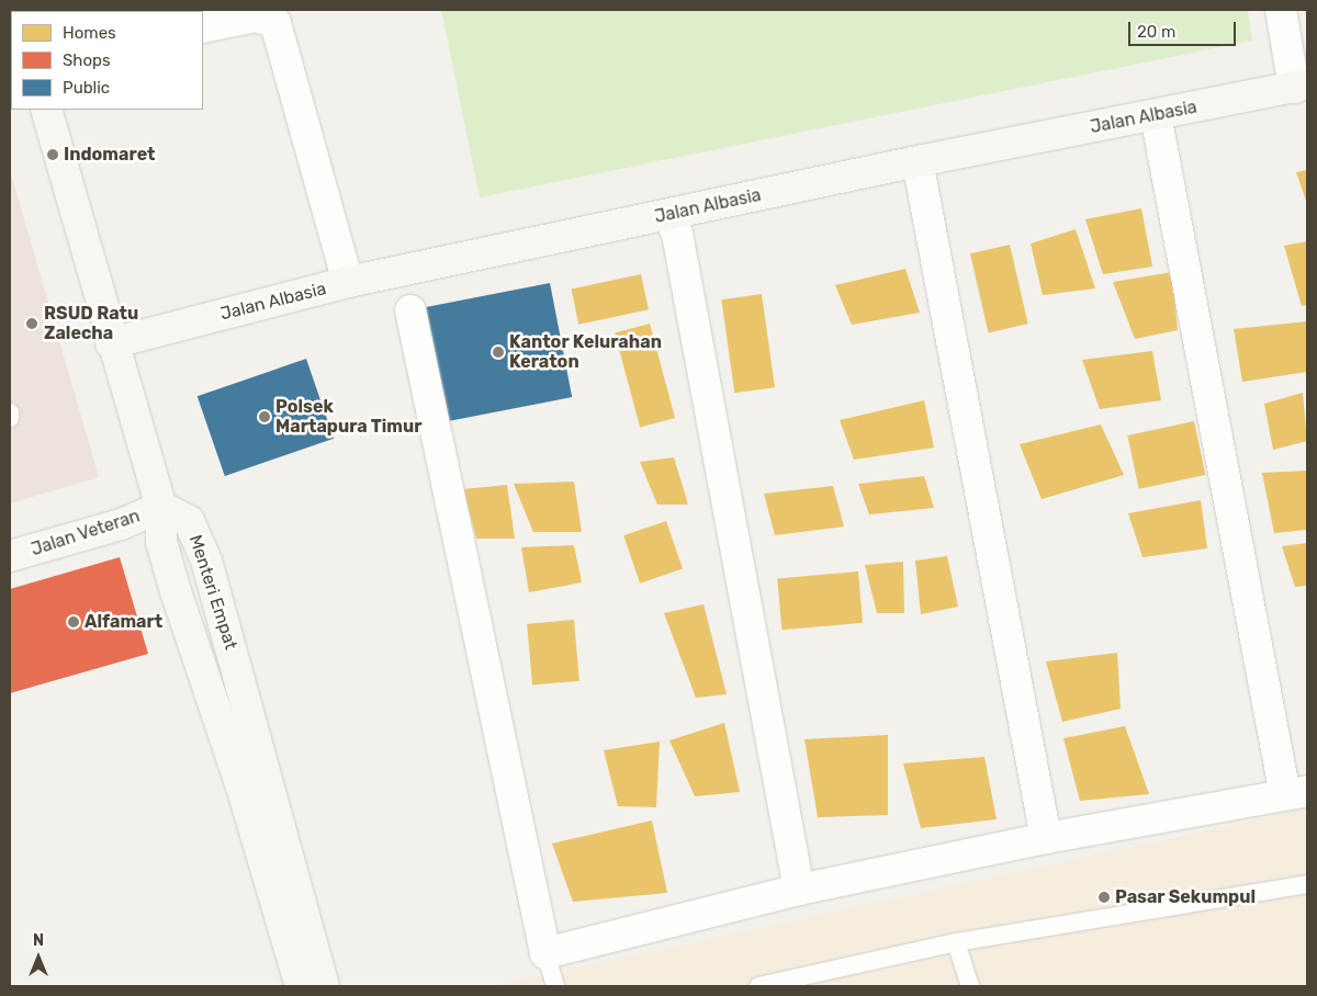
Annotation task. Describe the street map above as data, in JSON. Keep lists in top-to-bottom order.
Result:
{
  "streets": {
    "street": ["Jalan Albasia", "Jalan Veteran", "Menteri Empat"]
  },
  "crossings": [
    ["Jalan Veteran", "Menteri Empat"]
  ],
  "places": [
    "Indomaret",
    "RSUD Ratu Zalecha",
    "Kantor Kelurahan Keraton",
    "Polsek Martapura Timur",
    "Alfamart",
    "Pasar Sekumpul"
  ],
  "legend": ["Homes", "Shops", "Public"],
  "scale_bar": "20 m",
  "north": "top"
}
